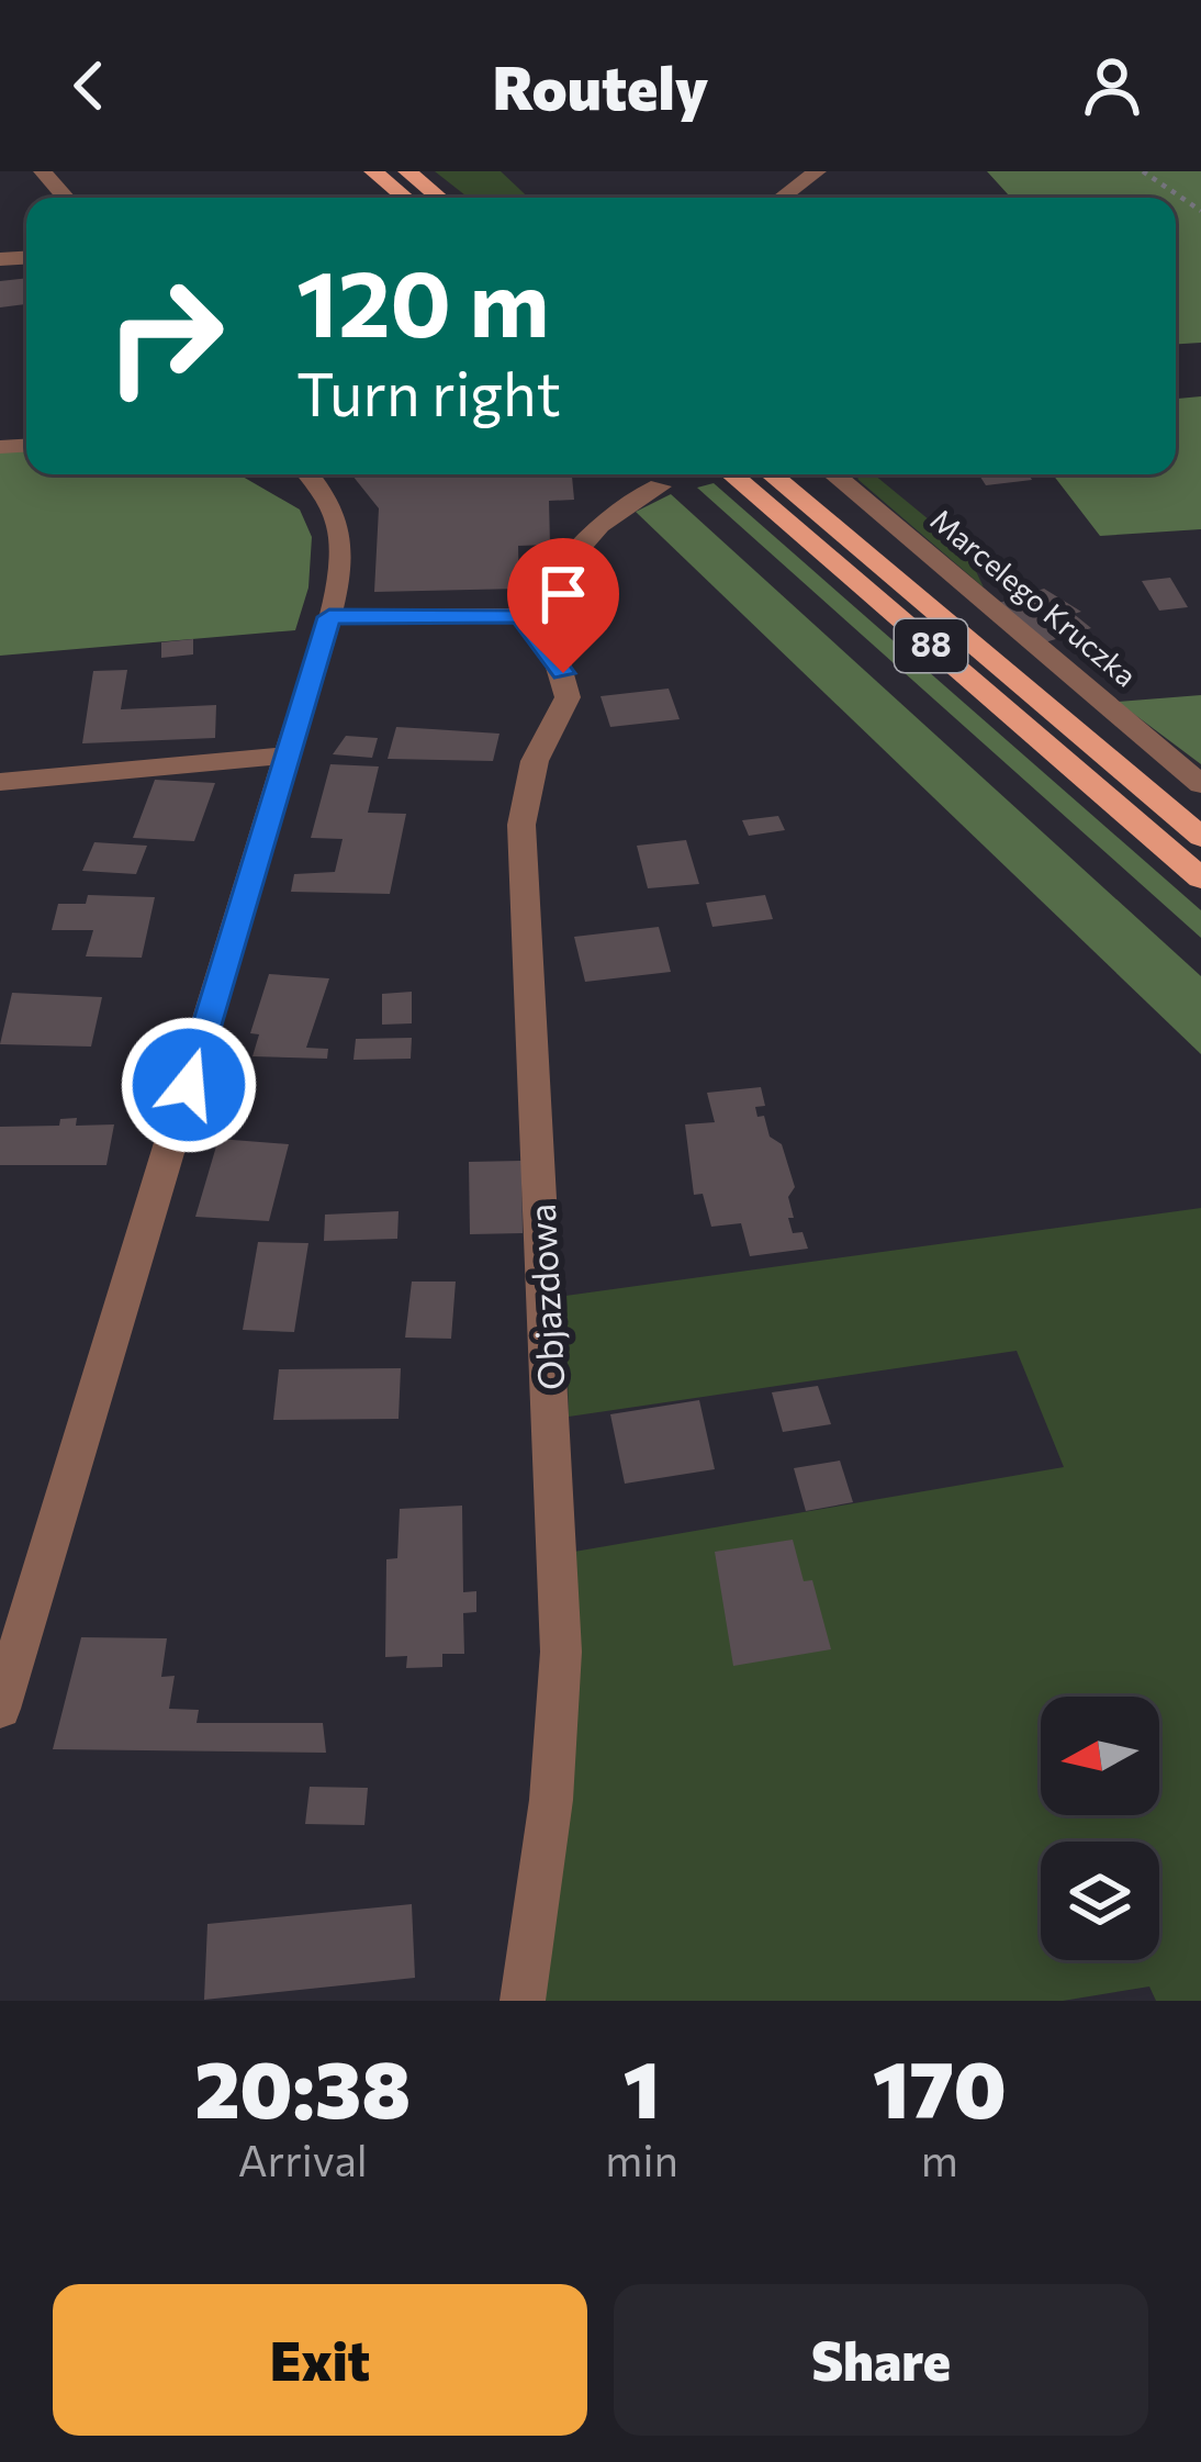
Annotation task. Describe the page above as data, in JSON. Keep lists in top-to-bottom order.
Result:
{
  "streets": {
    "main road": ["88"],
    "street": ["Marcelego Kruczka", "Objazdowa"]
  },
  "north": "left",
  "page": {
    "header": "Routely",
    "turn": ["120 m", "Turn right"],
    "eta": [
      "20:38",
      "Arrival",
      "1",
      "min",
      "170",
      "m"
    ],
    "buttons": ["Exit", "Share"]
  }
}
